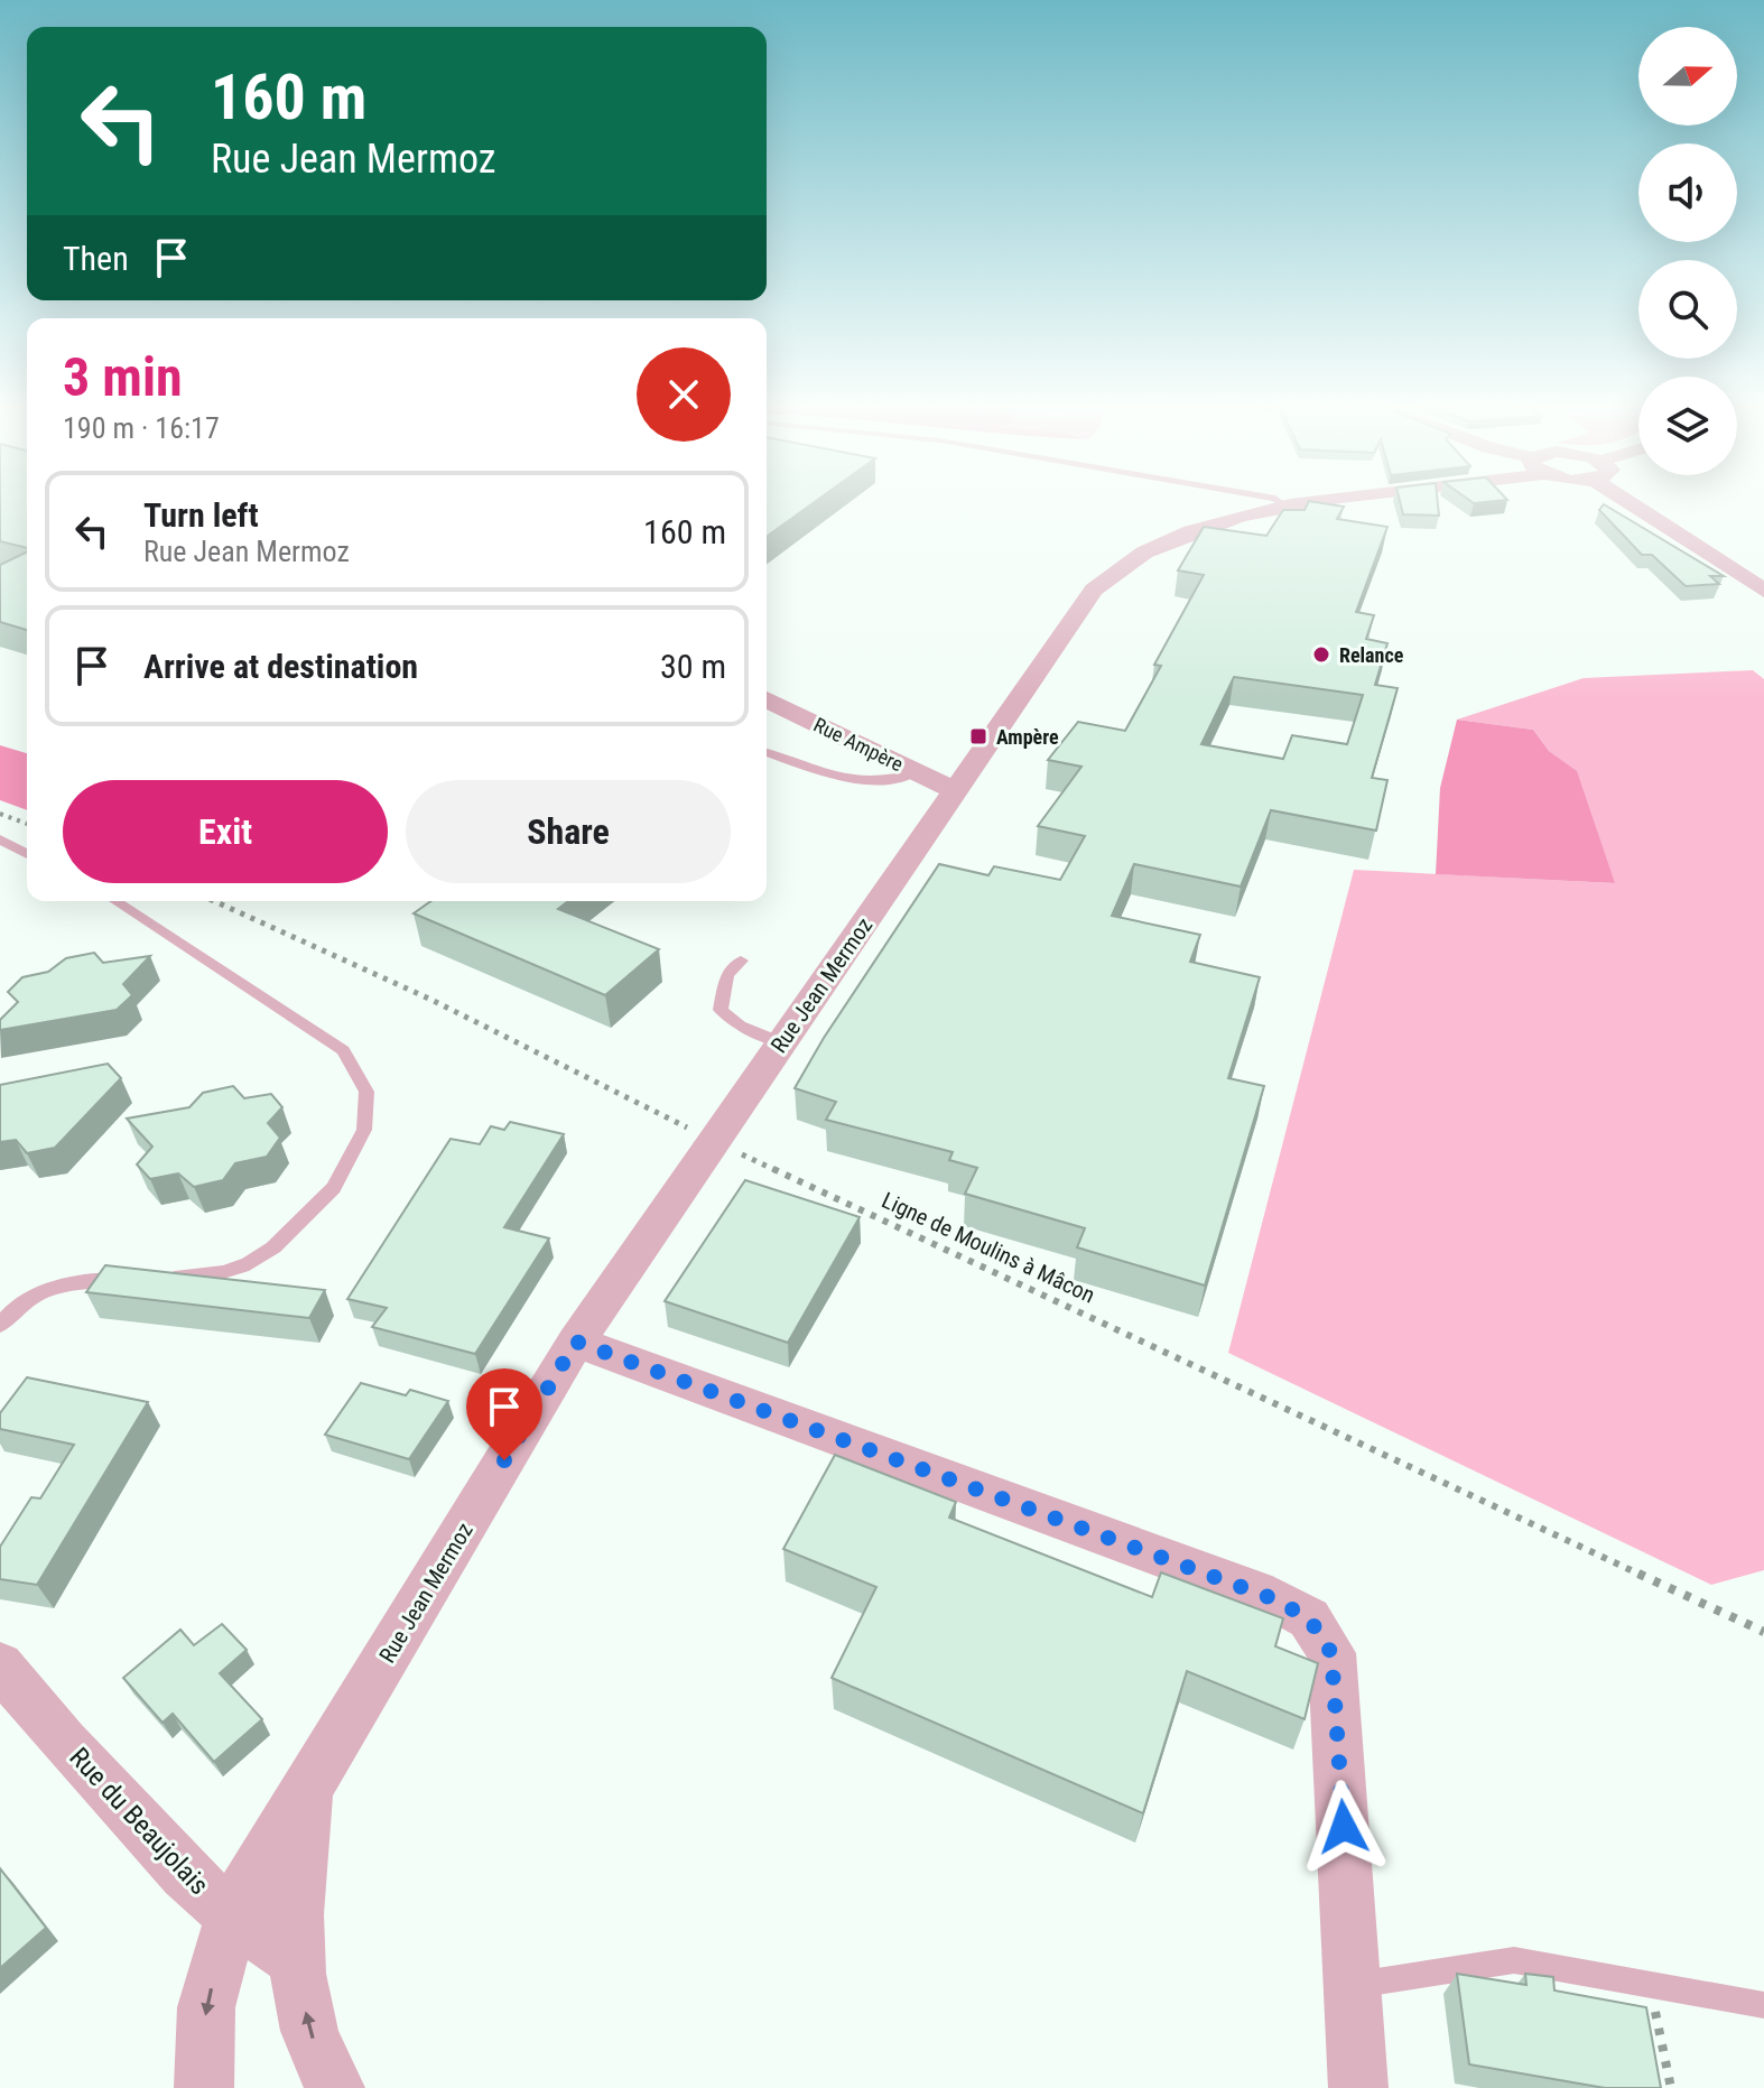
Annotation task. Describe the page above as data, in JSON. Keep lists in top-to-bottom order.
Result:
{
  "streets": {
    "street": ["Rue Ampère", "Rue Jean Mermoz", "Rue du Beaujolais"],
    "path": ["Ligne de Moulins à Mâcon"]
  },
  "crossings": [
    ["Rue Ampère", "Rue Jean Mermoz"],
    ["Rue Jean Mermoz", "Ligne de Moulins à Mâcon"],
    ["Rue Jean Mermoz", "Rue du Beaujolais"]
  ],
  "places": {
    "other": ["Relance"],
    "transit": ["Ampère"]
  },
  "north": "right",
  "page": {
    "turn": ["160 m", "Rue Jean Mermoz"],
    "then": "Then",
    "heading": ["3 min", "190 m · 16:17"],
    "list": [
      {
        "name": "Turn left",
        "note": "Rue Jean Mermoz",
        "value": "160 m"
      },
      {
        "name": "Arrive at destination",
        "value": "30 m"
      }
    ],
    "buttons": ["Exit", "Share"]
  }
}
